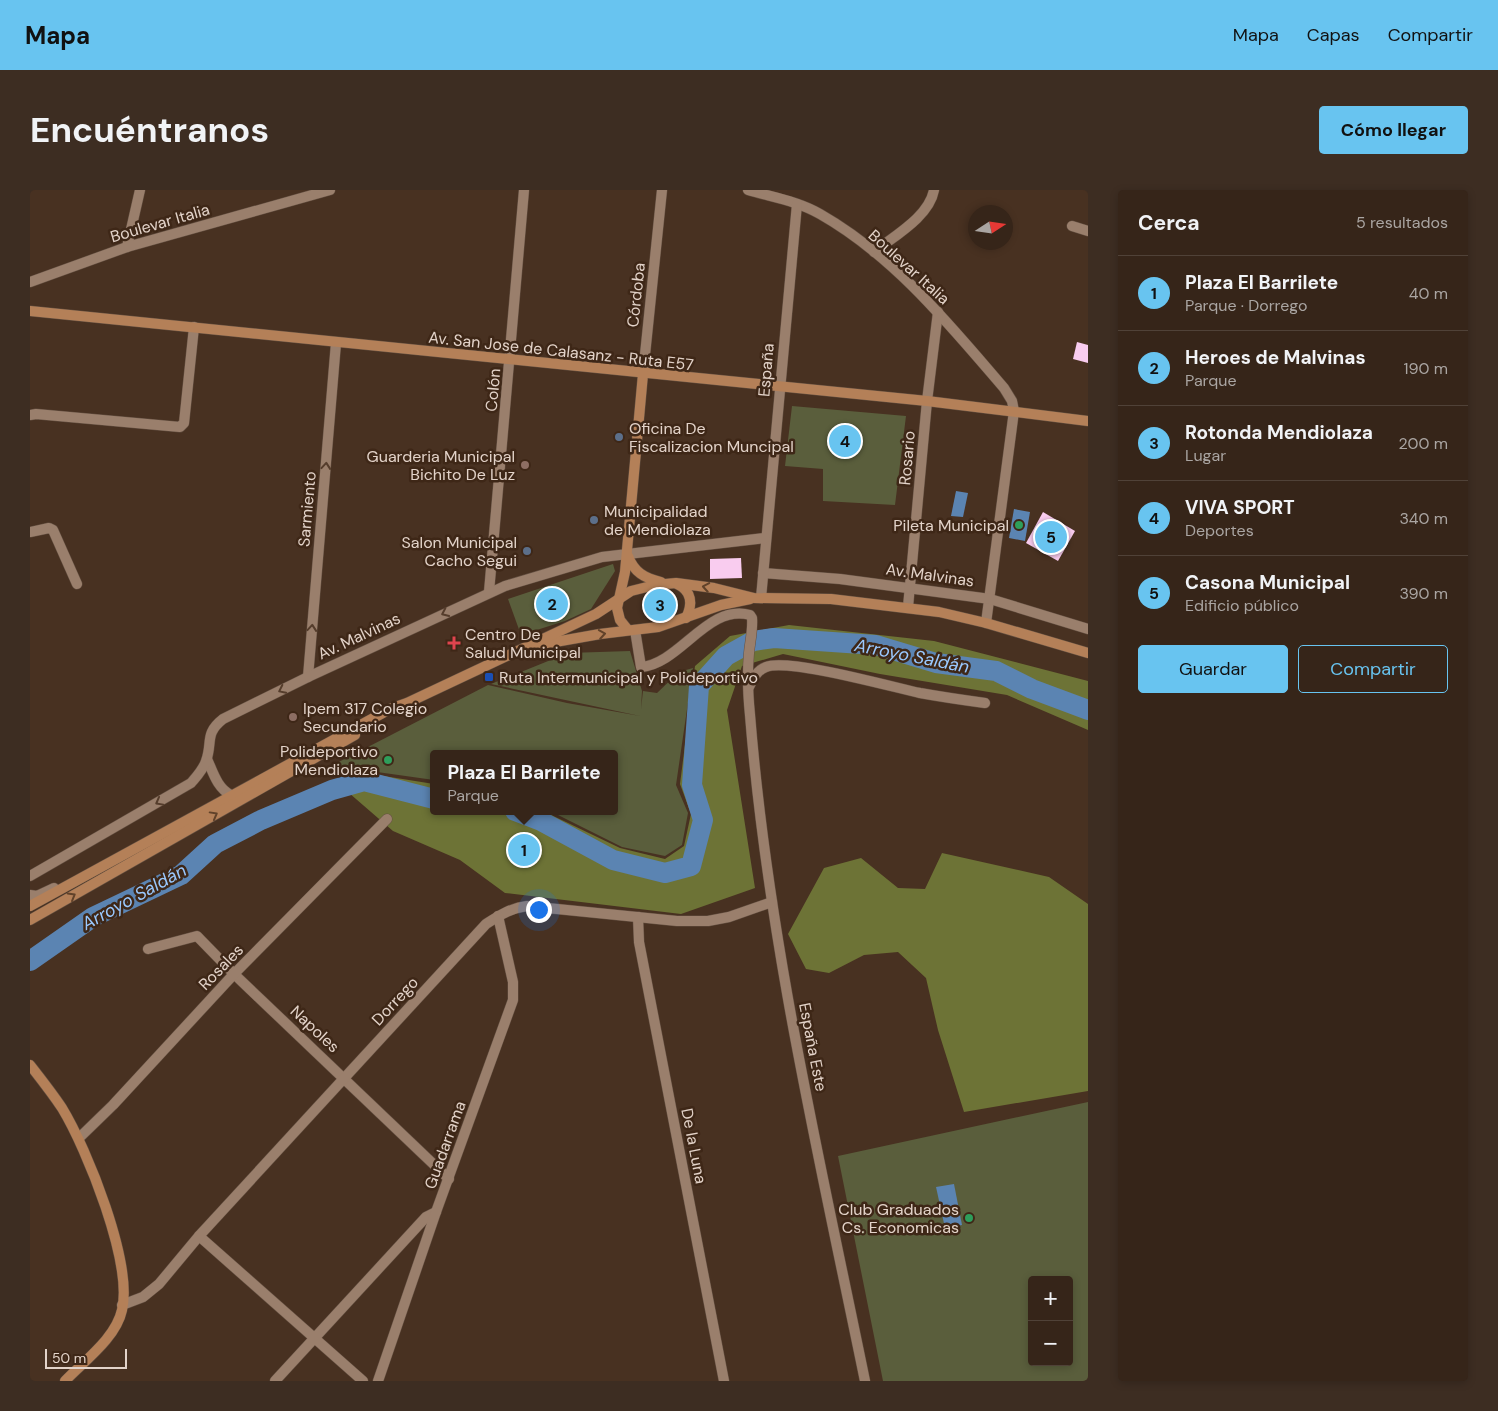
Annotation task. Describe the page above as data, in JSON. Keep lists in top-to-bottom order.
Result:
{
  "streets": {
    "main road": ["Córdoba", "Av. San Jose de Calasanz - Ruta E57"],
    "street": [
      "Boulevar Italia",
      "España",
      "Colón",
      "Rosario",
      "Sarmiento",
      "Av. Malvinas",
      "Rosales",
      "Dorrego",
      "Napoles",
      "España Este",
      "Guadarrama",
      "De la Luna"
    ]
  },
  "crossings": [
    ["Boulevar Italia", "Av. San Jose de Calasanz - Ruta E57"],
    ["Boulevar Italia", "España"],
    ["Boulevar Italia", "Rosario"],
    ["Córdoba", "Av. San Jose de Calasanz - Ruta E57"],
    ["Córdoba", "Av. Malvinas"],
    ["Córdoba", "España Este"],
    ["Av. San Jose de Calasanz - Ruta E57", "España"],
    ["Av. San Jose de Calasanz - Ruta E57", "Colón"],
    ["Av. San Jose de Calasanz - Ruta E57", "Rosario"],
    ["Av. San Jose de Calasanz - Ruta E57", "Sarmiento"],
    ["España", "Av. Malvinas"],
    ["Colón", "Av. Malvinas"],
    ["Rosario", "Av. Malvinas"],
    ["Sarmiento", "Av. Malvinas"],
    ["Rosales", "Napoles"],
    ["Dorrego", "Napoles"],
    ["Dorrego", "España Este"],
    ["Dorrego", "Guadarrama"],
    ["Dorrego", "De la Luna"],
    ["Napoles", "Guadarrama"]
  ],
  "one_way": ["Sarmiento", "Av. Malvinas"],
  "water": ["Arroyo Saldán"],
  "places": {
    "other": [
      "Oficina De Fiscalizacion Muncipal",
      "Guarderia Municipal Bichito De Luz",
      "Municipalidad de Mendiolaza",
      "Pileta Municipal",
      "Salon Municipal Cacho Segui",
      "Ipem 317 Colegio Secundario",
      "Polideportivo Mendiolaza",
      "Club Graduados Cs. Economicas"
    ],
    "health": ["Centro De Salud Municipal"],
    "transit": ["Ruta Intermunicipal y Polideportivo"]
  },
  "scale_bar": "50 m",
  "north": "right",
  "page": {
    "header": "Mapa",
    "nav": ["Mapa", "Capas", "Compartir"],
    "buttons": [
      "Cómo llegar",
      ["Guardar", "Compartir"]
    ],
    "title": "Encuéntranos",
    "heading": ["Cerca", "5 resultados"],
    "list": [
      {
        "mark": "1",
        "name": "Plaza El Barrilete",
        "note": "Parque · Dorrego",
        "value": "40 m"
      },
      {
        "mark": "2",
        "name": "Heroes de Malvinas",
        "note": "Parque",
        "value": "190 m"
      },
      {
        "mark": "3",
        "name": "Rotonda Mendiolaza",
        "note": "Lugar",
        "value": "200 m"
      },
      {
        "mark": "4",
        "name": "VIVA SPORT",
        "note": "Deportes",
        "value": "340 m"
      },
      {
        "mark": "5",
        "name": "Casona Municipal",
        "note": "Edificio público",
        "value": "390 m"
      }
    ],
    "pins": [
      "4",
      "5",
      "2",
      "3",
      "1"
    ],
    "popup": ["Plaza El Barrilete", "Parque"],
    "map_buttons": ["+", "−"],
    "scale": "50 m"
  }
}
